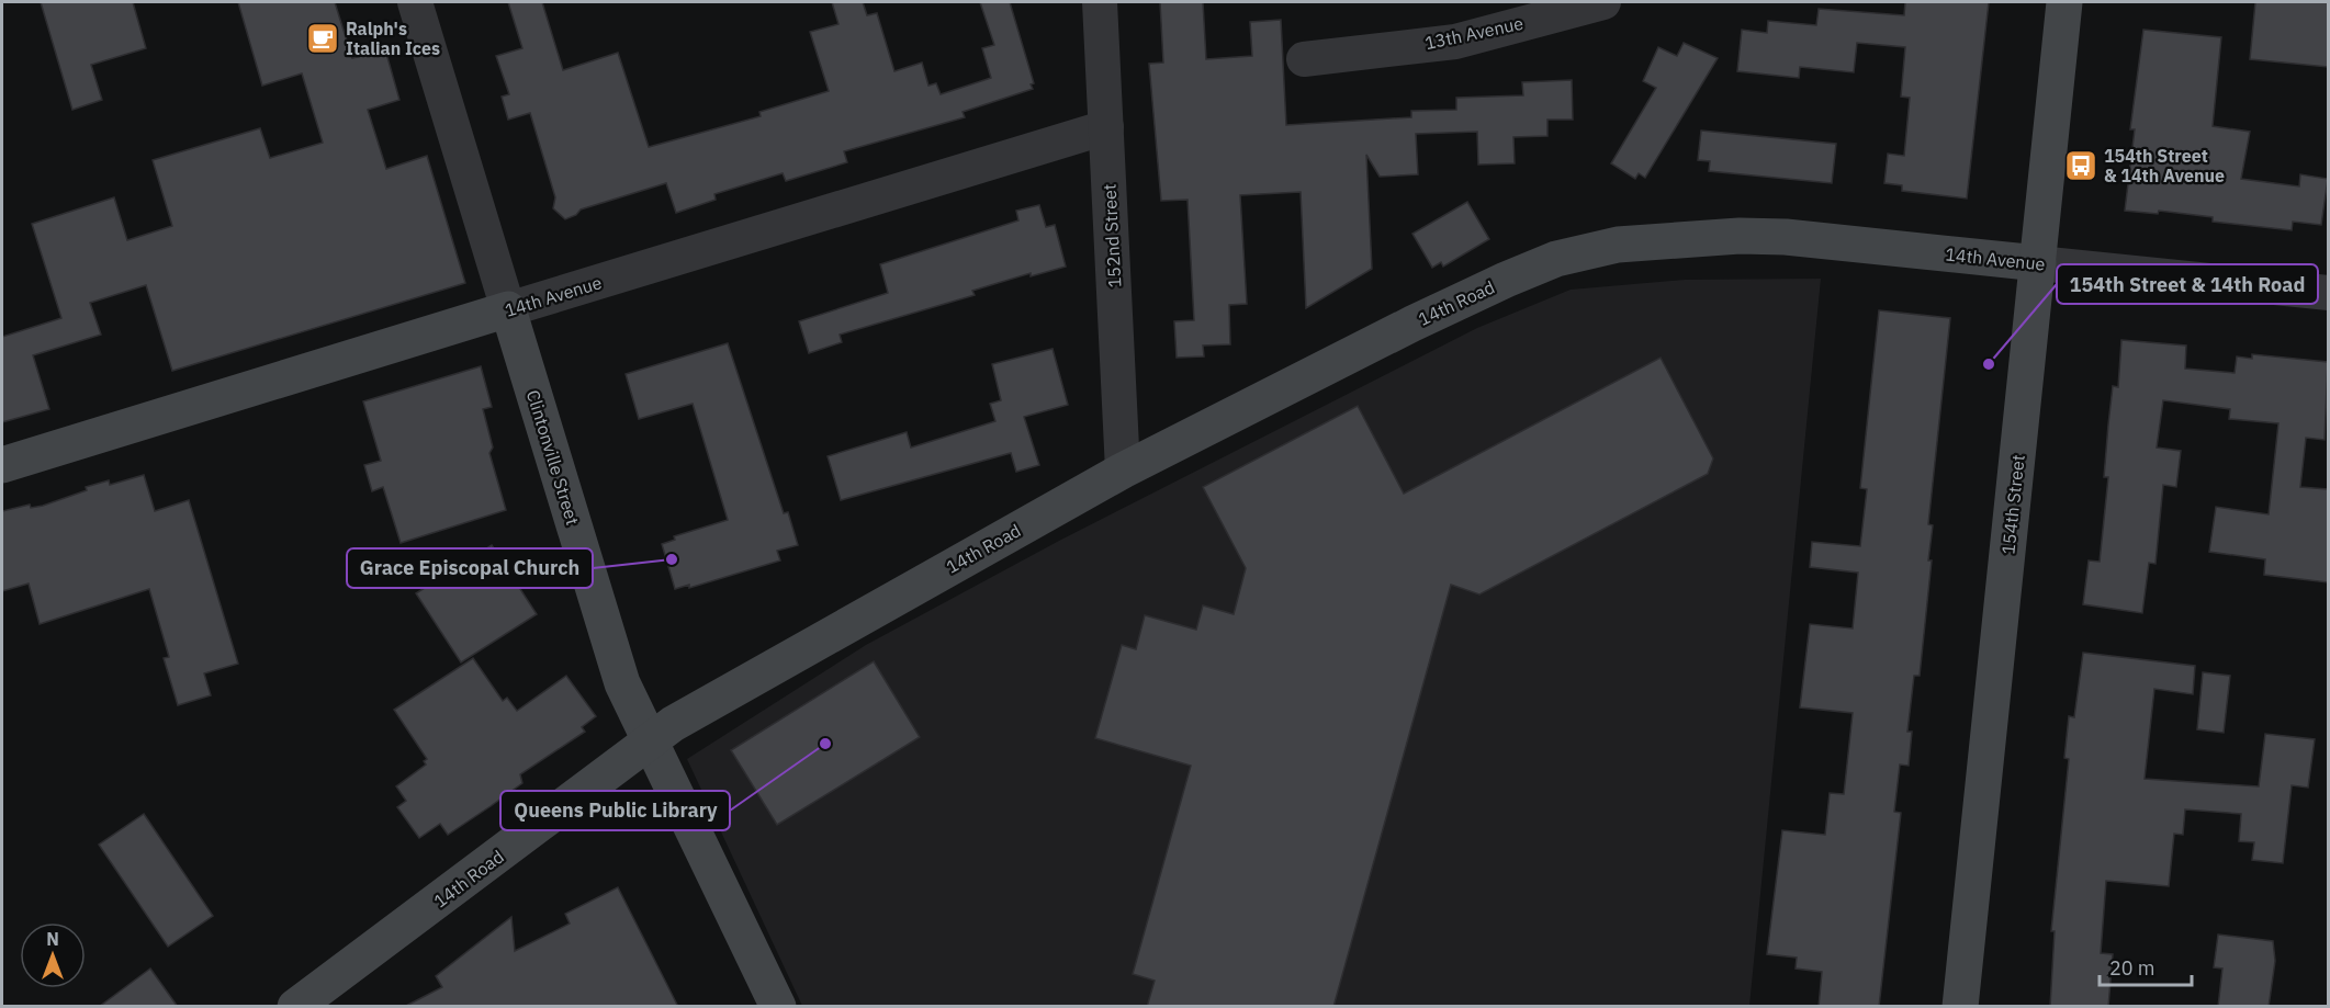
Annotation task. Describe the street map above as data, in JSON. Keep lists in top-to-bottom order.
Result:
{
  "streets": {
    "street": [
      "13th Avenue",
      "152nd Street",
      "14th Avenue",
      "14th Road",
      "Clintonville Street",
      "154th Street"
    ]
  },
  "crossings": [
    ["152nd Street", "14th Avenue"],
    ["152nd Street", "14th Road"],
    ["14th Avenue", "14th Road"],
    ["14th Avenue", "Clintonville Street"],
    ["14th Avenue", "154th Street"],
    ["14th Road", "Clintonville Street"]
  ],
  "places": {
    "cafe": ["Ralph's Italian Ices"],
    "bus stop": ["154th Street & 14th Avenue"],
    "other": ["154th Street & 14th Road", "Grace Episcopal Church", "Queens Public Library"]
  },
  "scale_bar": "20 m",
  "north": "top"
}
